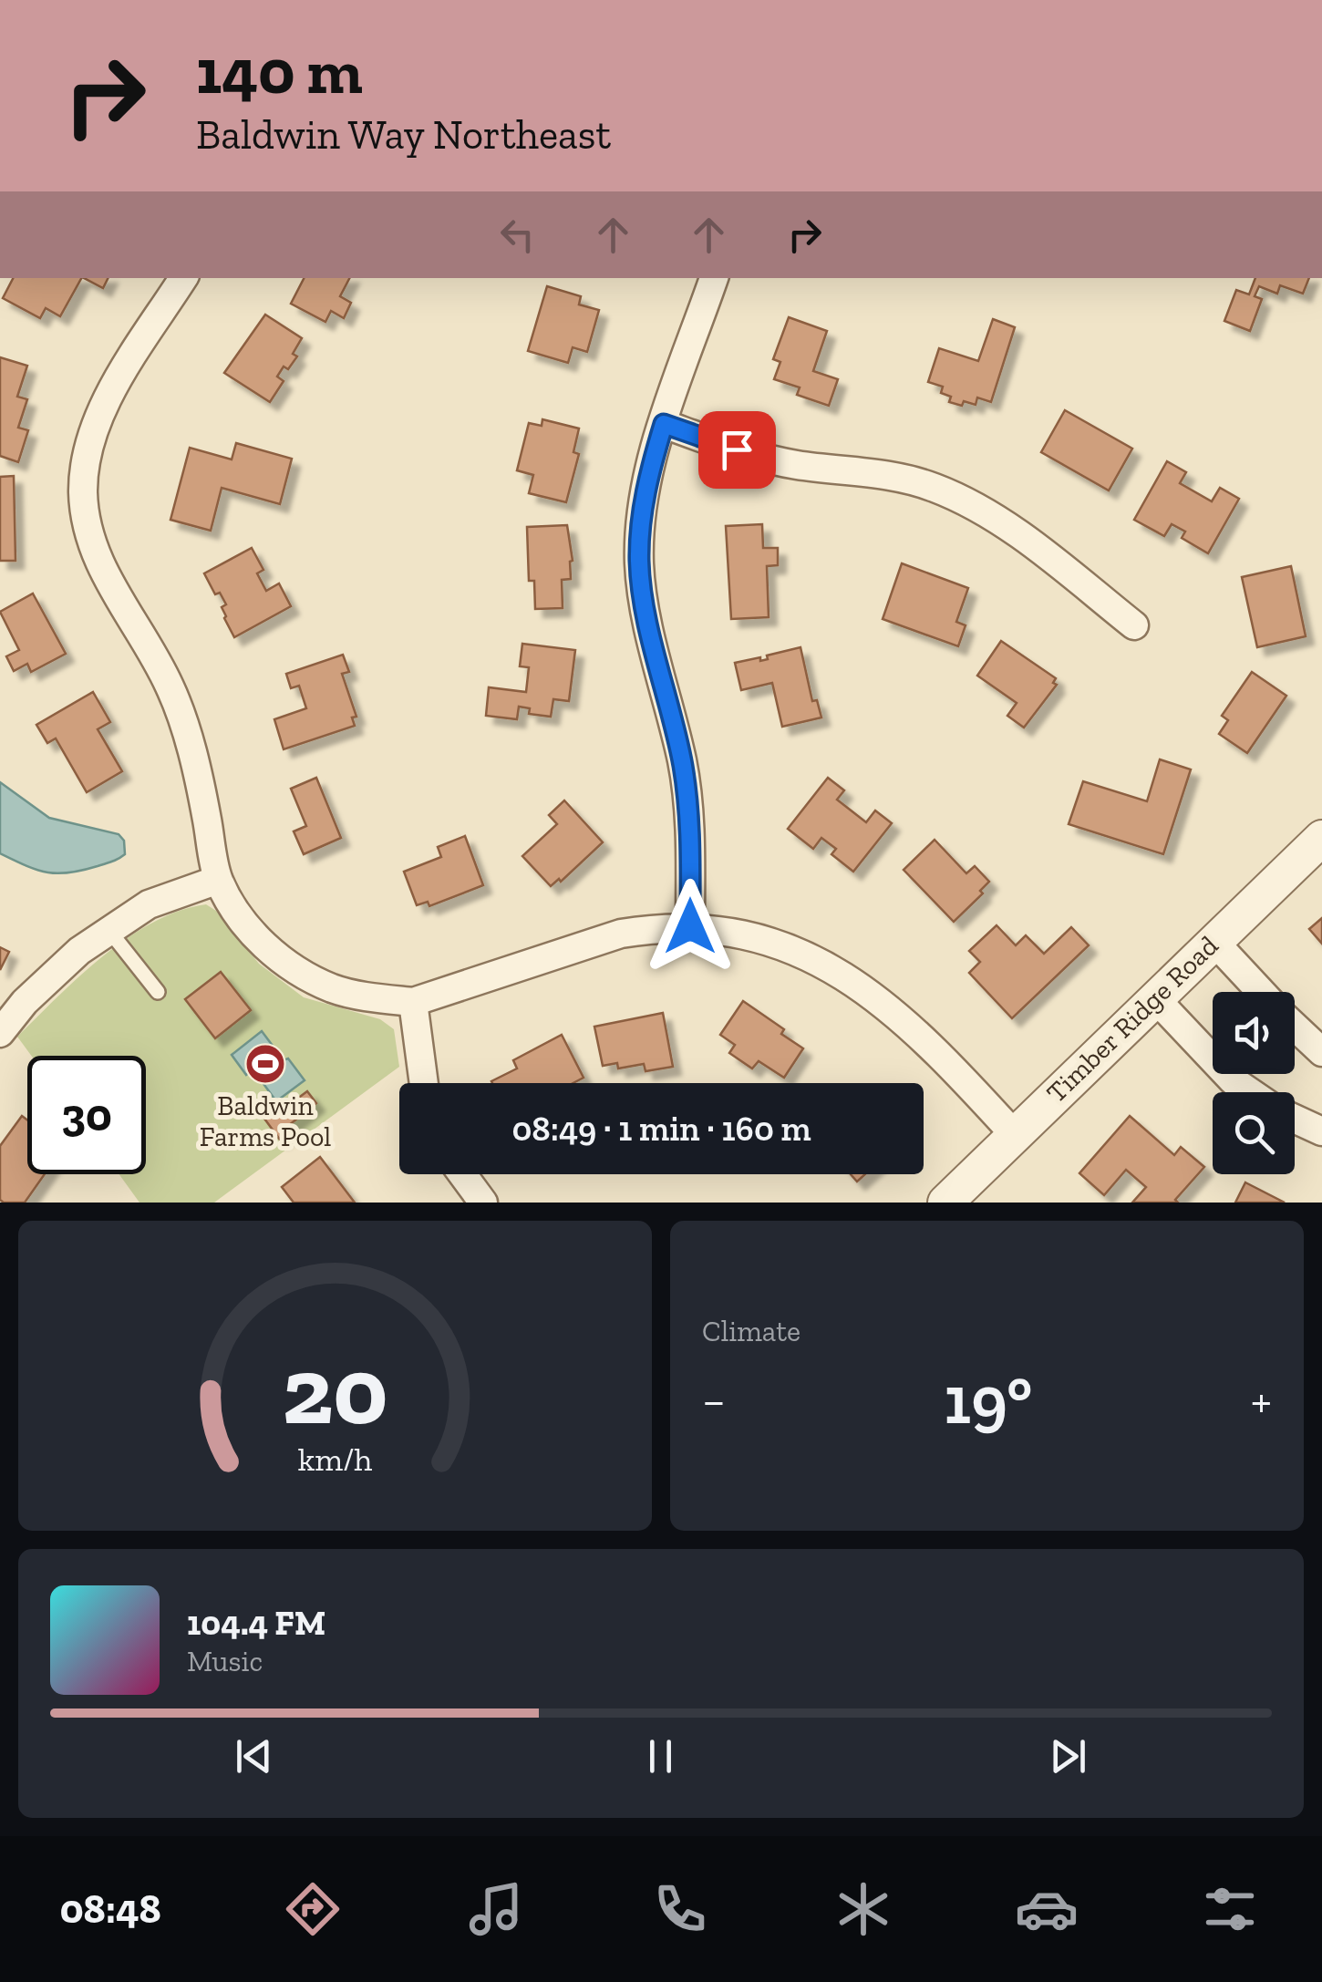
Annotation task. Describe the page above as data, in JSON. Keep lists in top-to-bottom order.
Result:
{
  "streets": {
    "street": ["Timber Ridge Road"]
  },
  "places": {
    "sports": ["Baldwin Farms Pool"]
  },
  "page": {
    "turn": ["140 m", "Baldwin Way Northeast"],
    "limit": "30",
    "trip": "08:49 · 1 min · 160 m",
    "tile": "Climate",
    "heat": ["−", "19°", "+"],
    "song": ["104.4 FM", "Music"],
    "tabs": "08:48",
    "gauge": ["20", "km/h"]
  }
}
